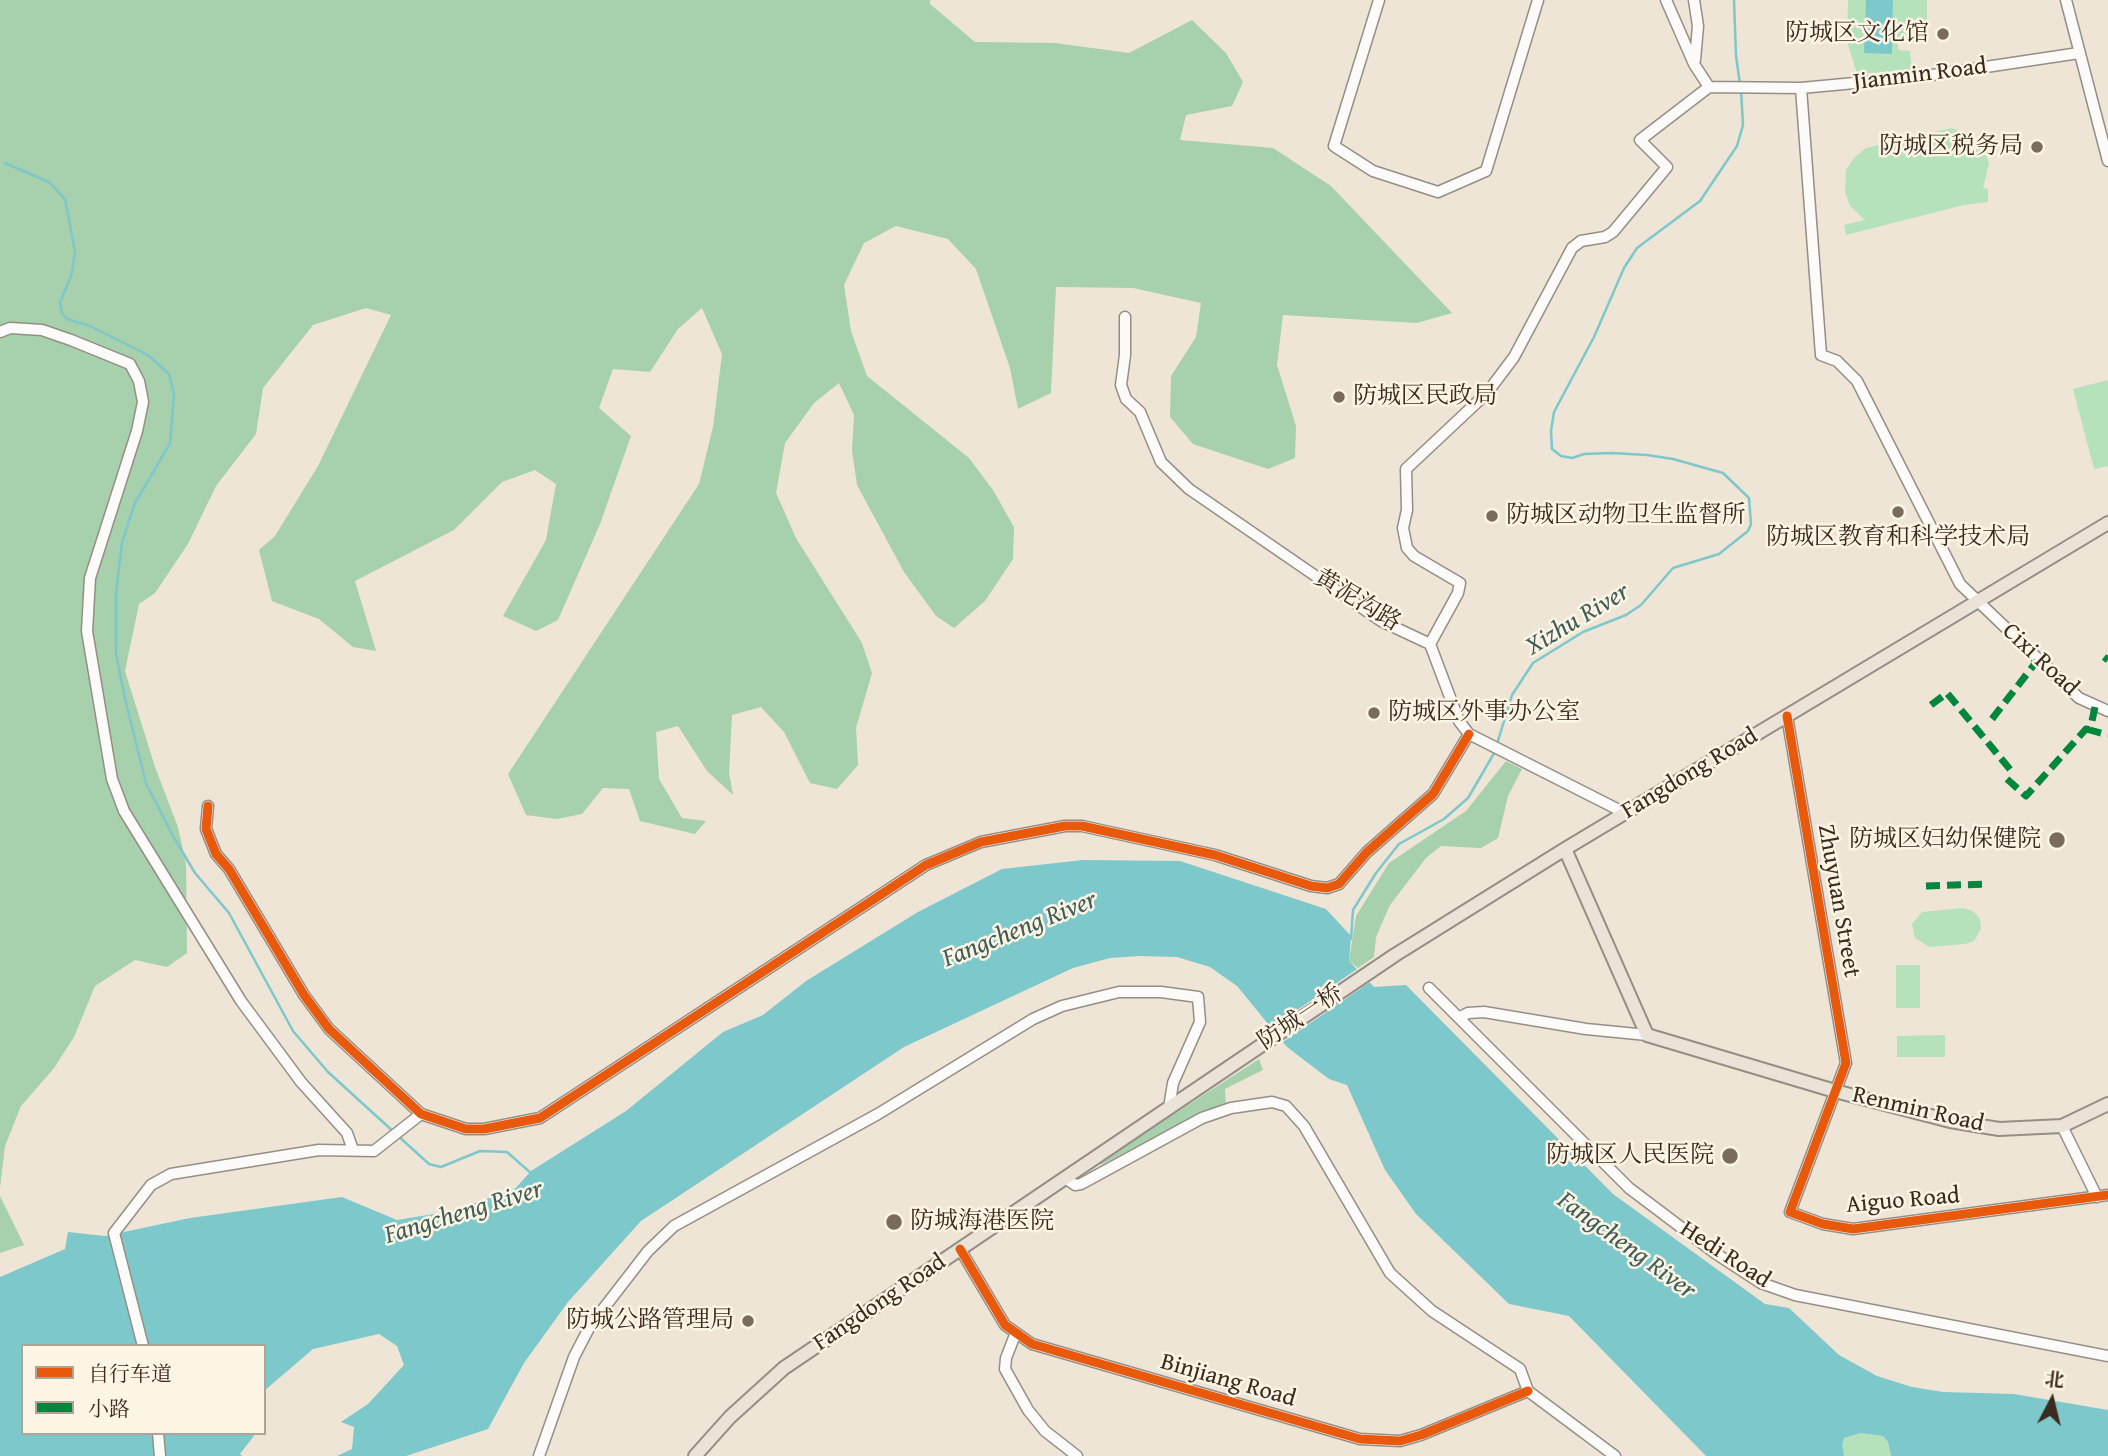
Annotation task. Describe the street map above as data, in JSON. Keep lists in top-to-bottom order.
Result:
{
  "streets": {
    "main road": ["Fangdong Road", "防城一桥", "Renmin Road"],
    "street": [
      "Jianmin Road",
      "黄泥沟路",
      "Cixi Road",
      "Zhuyuan Street",
      "Aiguo Road",
      "Hedi Road",
      "Binjiang Road"
    ]
  },
  "crossings": [
    ["Jianmin Road", "Cixi Road"],
    ["Cixi Road", "Fangdong Road"],
    ["Fangdong Road", "Zhuyuan Street"],
    ["Fangdong Road", "防城一桥"],
    ["Fangdong Road", "Binjiang Road"],
    ["Zhuyuan Street", "Renmin Road"],
    ["Zhuyuan Street", "Aiguo Road"],
    ["Renmin Road", "Aiguo Road"],
    ["Renmin Road", "Hedi Road"]
  ],
  "water": ["Xizhu River", "Fangcheng River"],
  "places": [
    "防城区文化馆",
    "防城区税务局",
    "防城区民政局",
    "防城区教育和科学技术局",
    "防城区动物卫生监督所",
    "防城区外事办公室",
    "防城区妇幼保健院",
    "防城区人民医院",
    "防城海港医院",
    "防城公路管理局"
  ],
  "legend": ["自行车道", "小路"],
  "north": "top"
}
